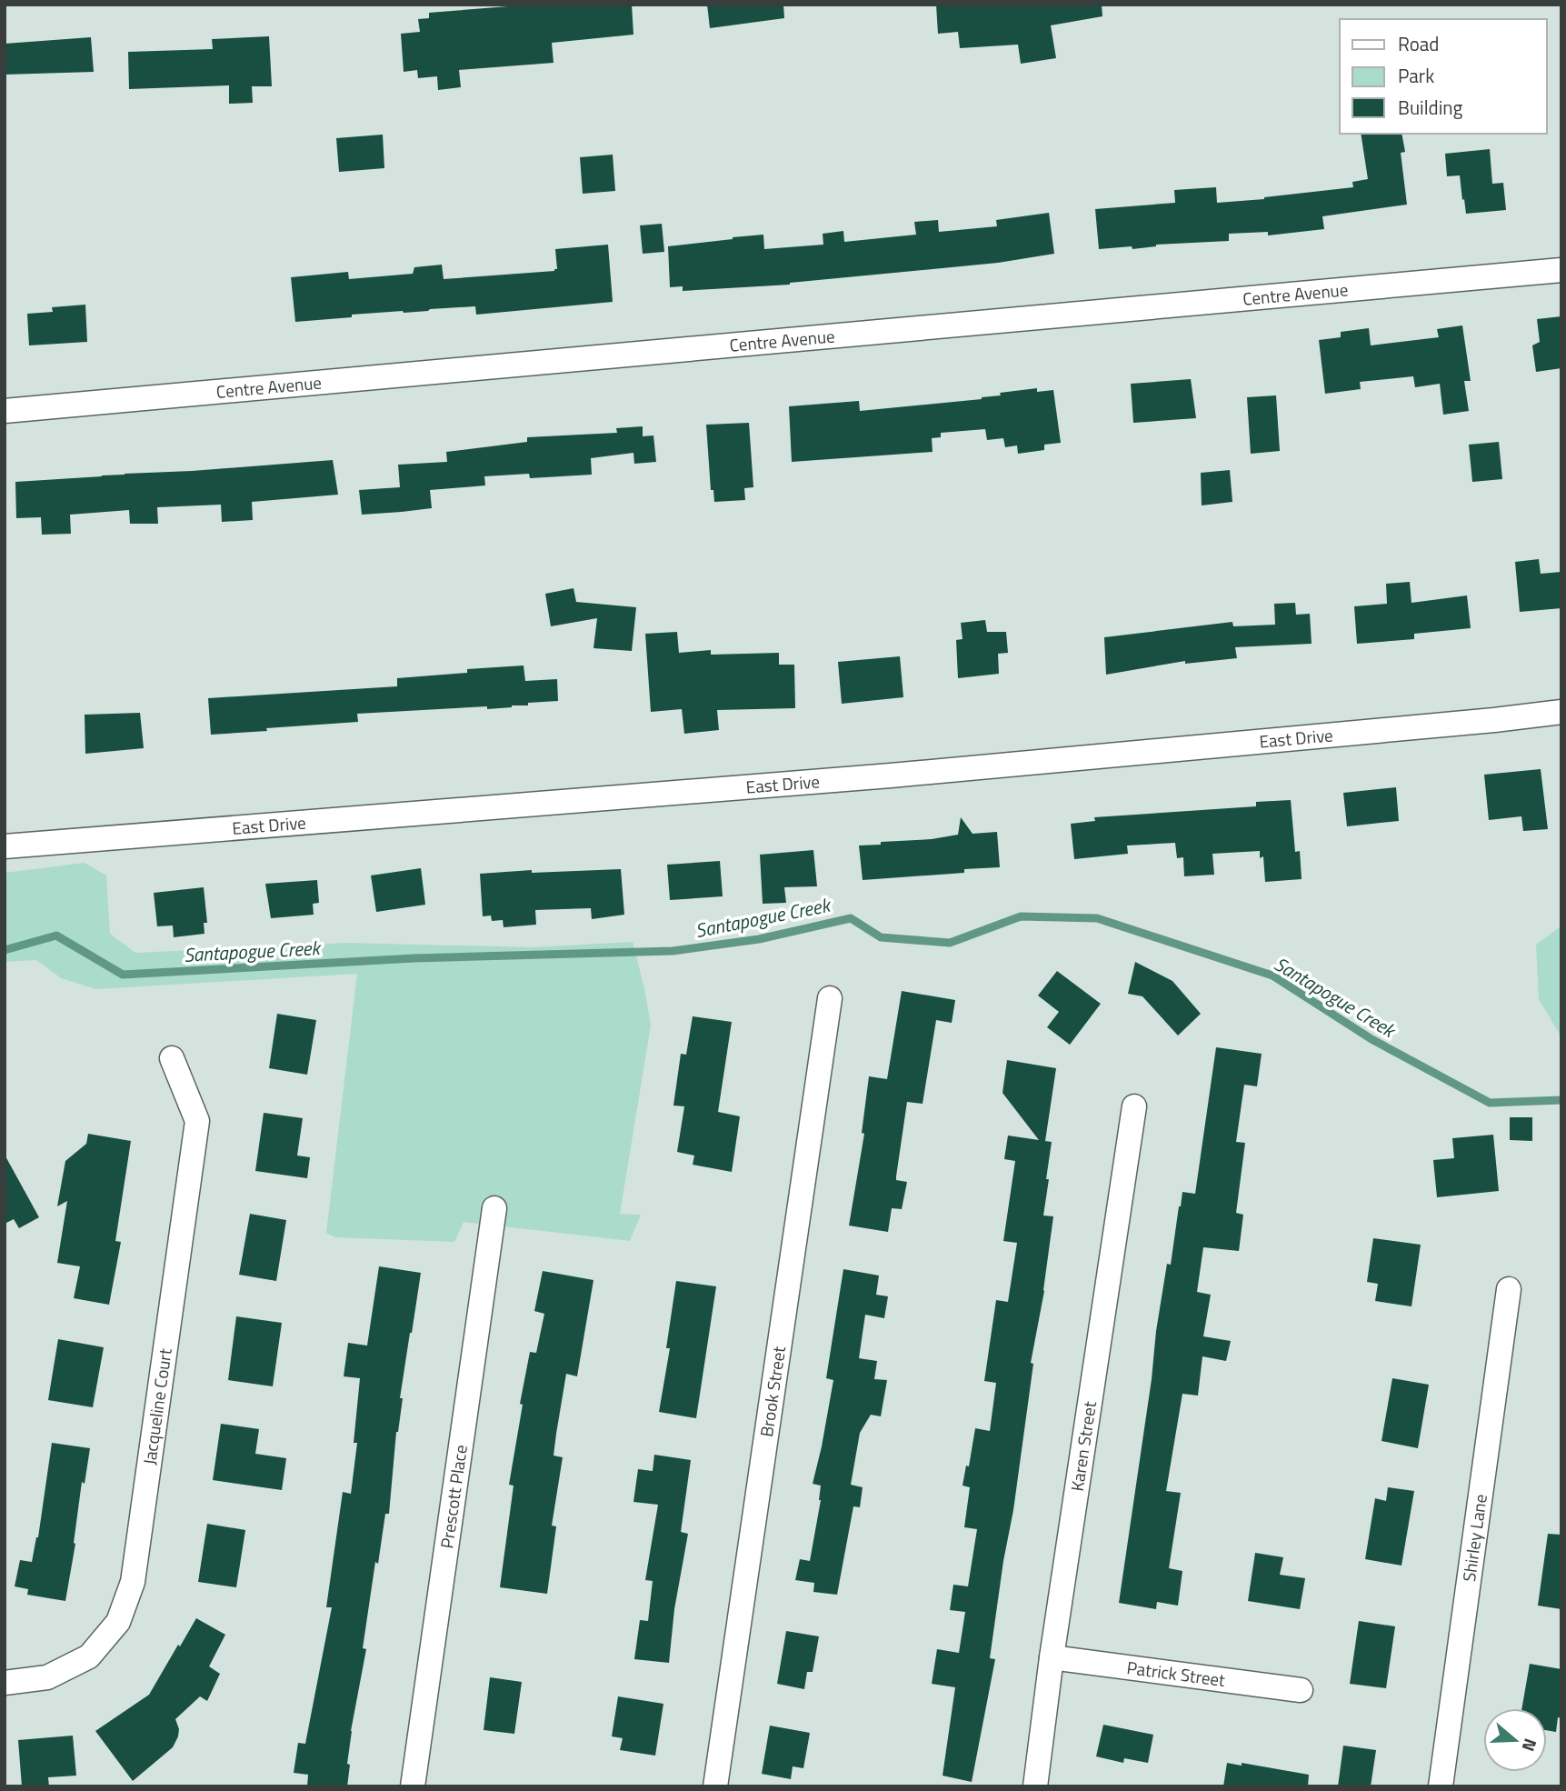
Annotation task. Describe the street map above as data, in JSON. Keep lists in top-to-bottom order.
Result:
{
  "streets": {
    "street": [
      "Centre Avenue",
      "East Drive",
      "Brook Street",
      "Jacqueline Court",
      "Karen Street",
      "Prescott Place",
      "Shirley Lane",
      "Patrick Street"
    ]
  },
  "crossings": [
    ["Karen Street", "Patrick Street"]
  ],
  "water": ["Santapogue Creek"],
  "legend": ["Road", "Park", "Building"],
  "north": "right"
}
